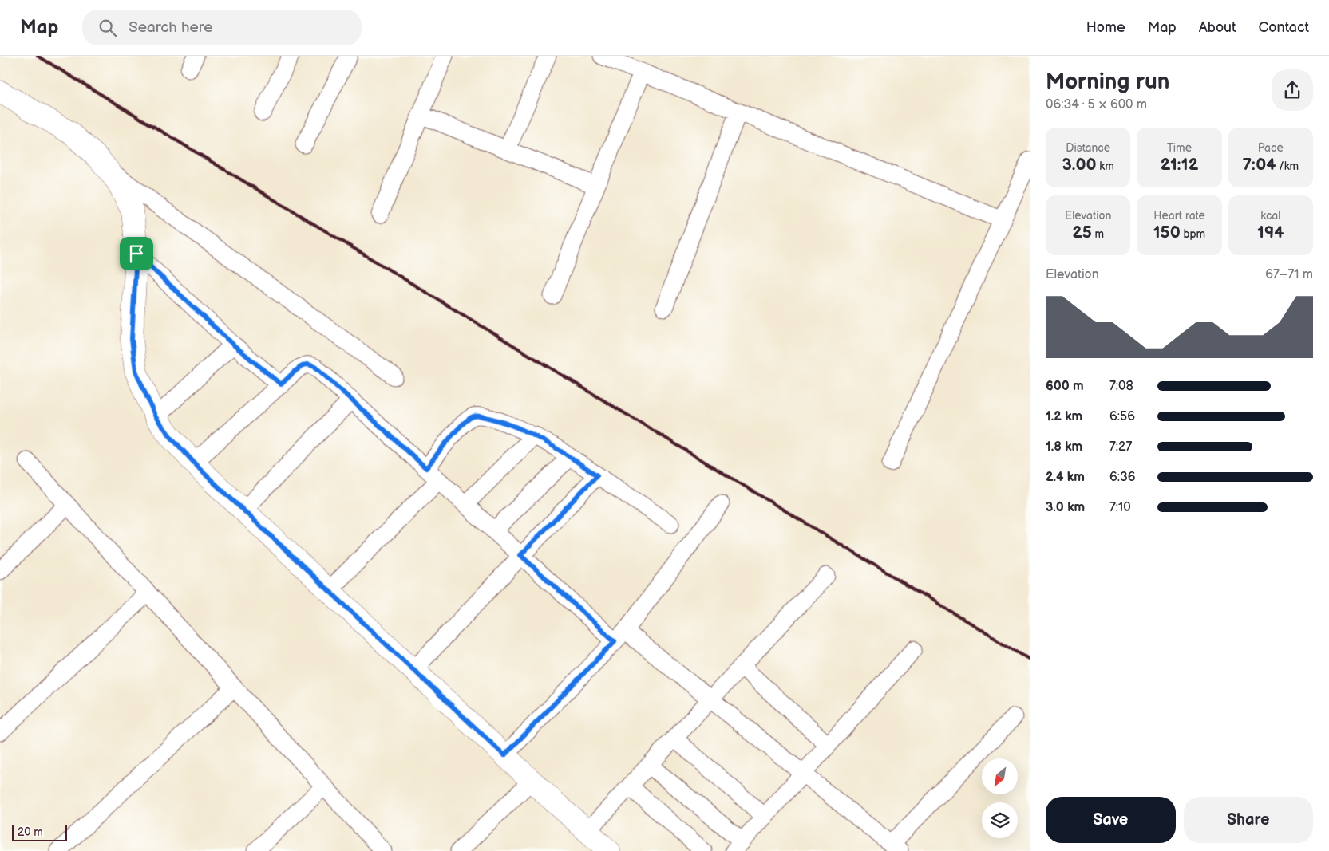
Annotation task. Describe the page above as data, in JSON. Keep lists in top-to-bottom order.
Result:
{
  "scale_bar": "20 m",
  "north": "bottom left",
  "page": {
    "header": "Map",
    "search": "Search here",
    "nav": [
      "Home",
      "Map",
      "About",
      "Contact"
    ],
    "heading": ["Morning run", "06:34 · 5 × 600 m"],
    "stats": [
      ["Distance", "3.00 km"],
      ["Time", "21:12"],
      ["Pace", "7:04 /km"],
      ["Elevation", "25 m"],
      ["Heart rate", "150 bpm"],
      ["kcal", "194"]
    ],
    "chart": ["Elevation", "67–71 m"],
    "list": [
      {
        "name": "600 m",
        "note": "7:08"
      },
      {
        "name": "1.2 km",
        "note": "6:56"
      },
      {
        "name": "1.8 km",
        "note": "7:27"
      },
      {
        "name": "2.4 km",
        "note": "6:36"
      },
      {
        "name": "3.0 km",
        "note": "7:10"
      }
    ],
    "buttons": ["Save", "Share"],
    "scale": "20 m"
  }
}
